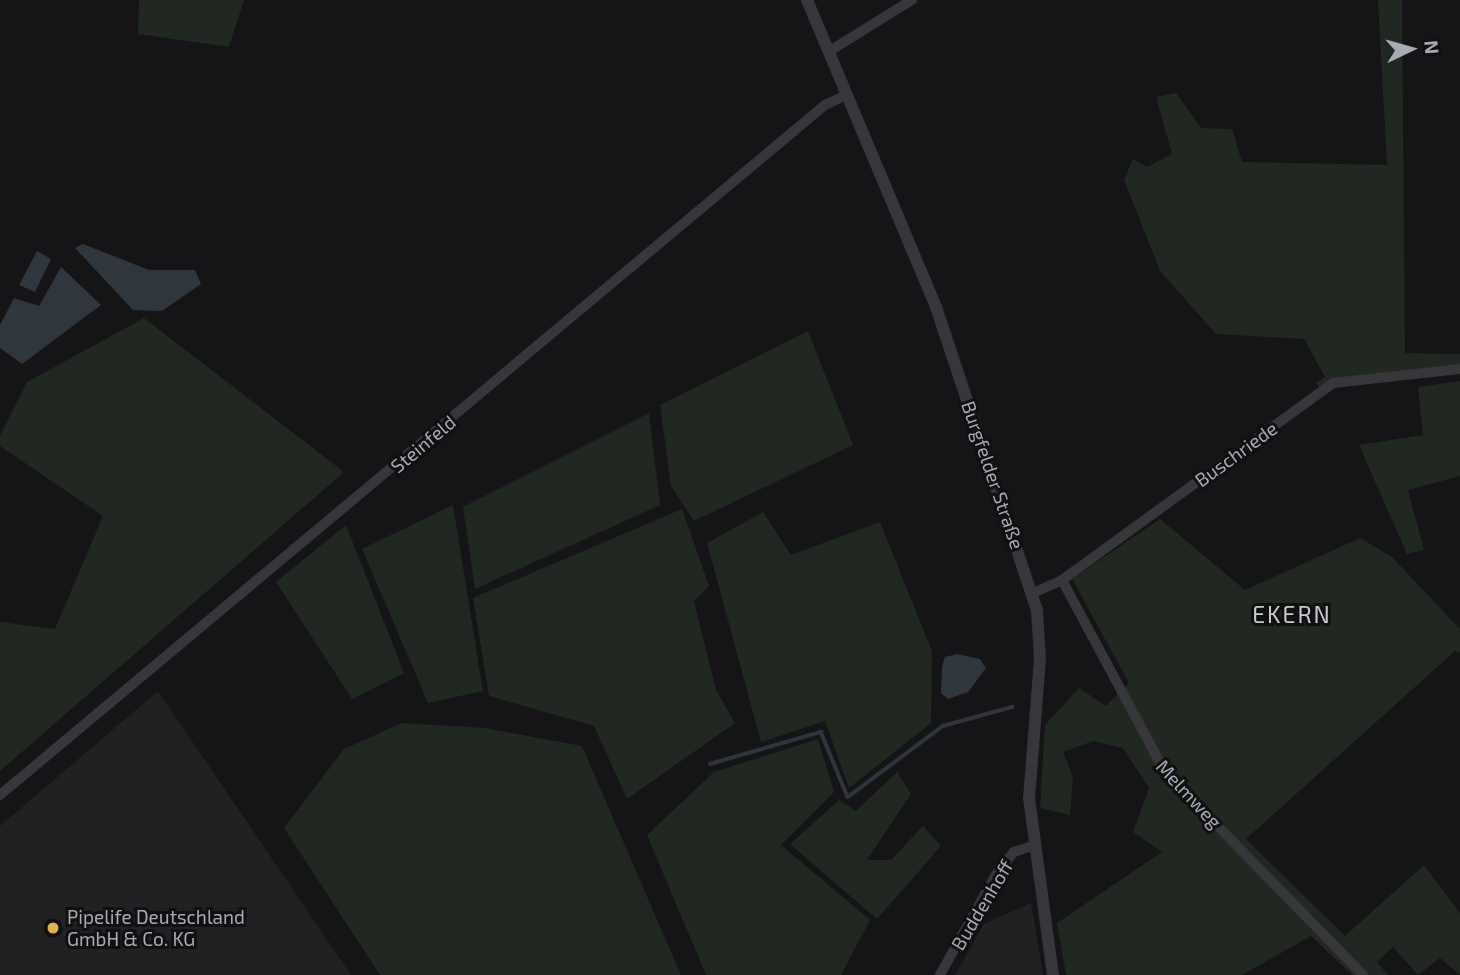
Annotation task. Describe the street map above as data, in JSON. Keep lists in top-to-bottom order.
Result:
{
  "streets": {
    "street": [
      "Steinfeld",
      "Buschriede",
      "Burgfelder Straße",
      "Melmweg",
      "Buddenhoff"
    ]
  },
  "crossings": [
    ["Steinfeld", "Burgfelder Straße"],
    ["Buschriede", "Burgfelder Straße"],
    ["Buschriede", "Melmweg"],
    ["Burgfelder Straße", "Buddenhoff"]
  ],
  "districts": ["EKERN"],
  "places": ["Pipelife Deutschland GmbH & Co. KG"],
  "north": "right"
}
